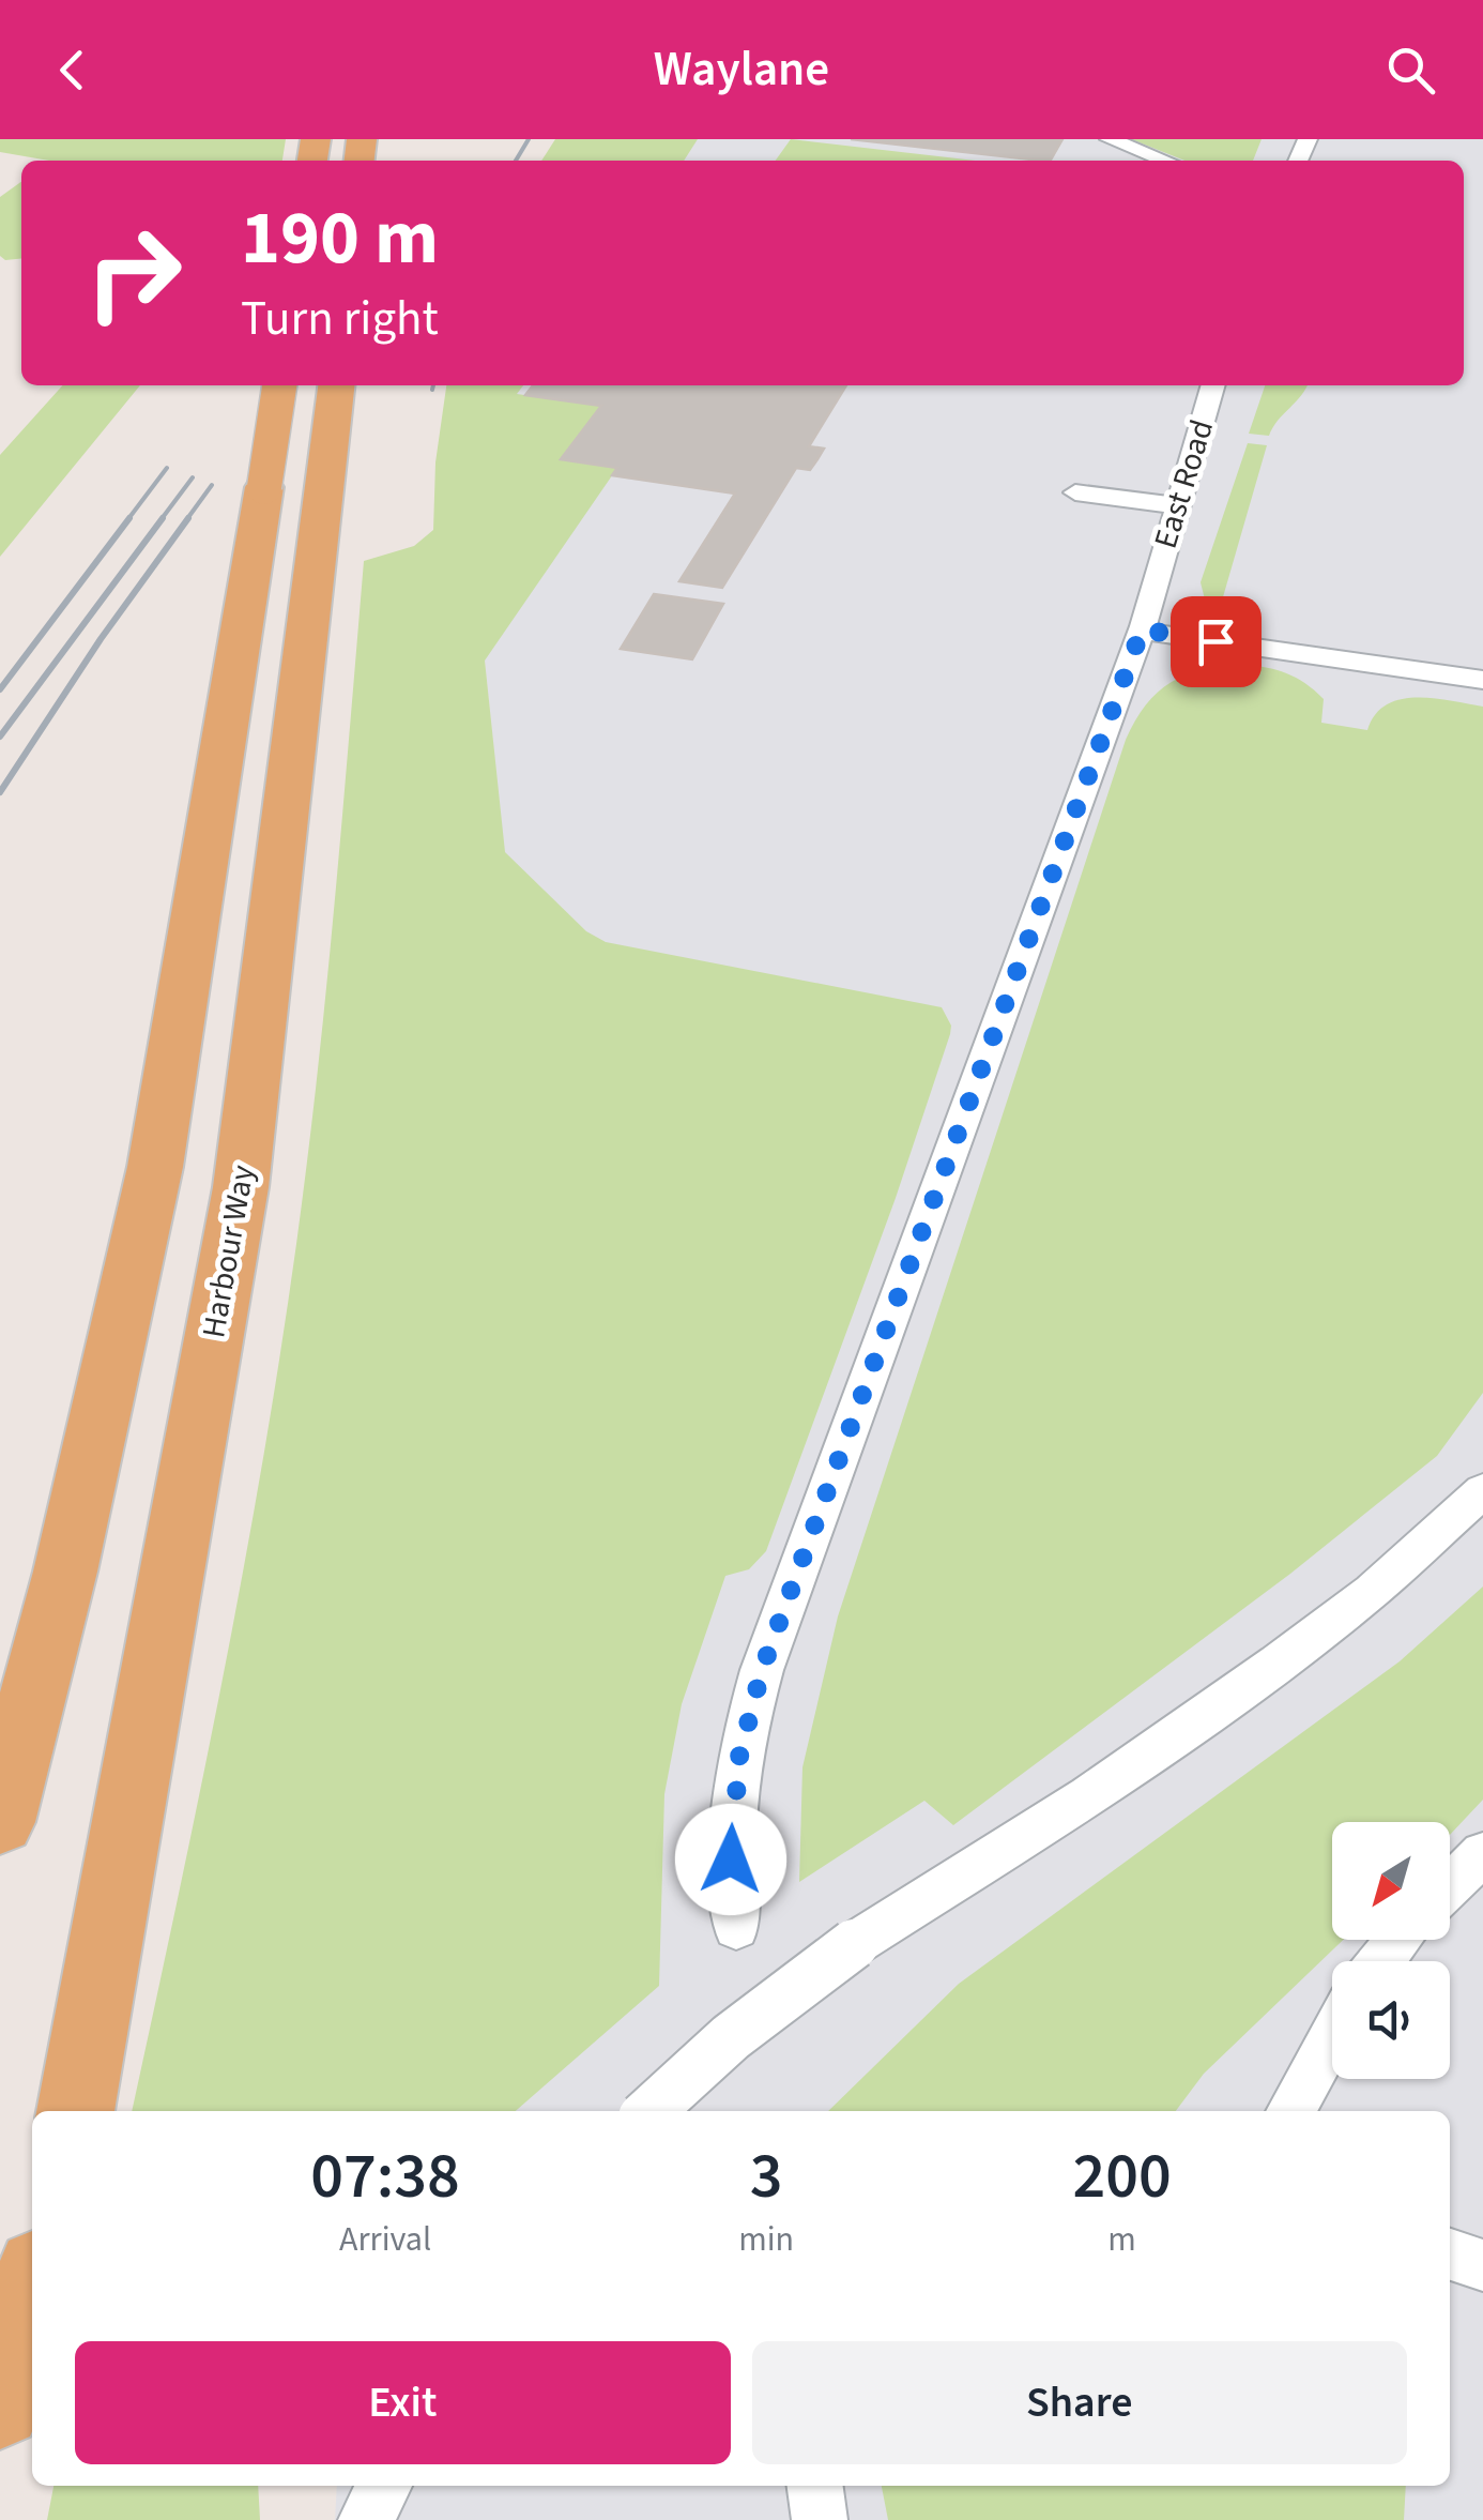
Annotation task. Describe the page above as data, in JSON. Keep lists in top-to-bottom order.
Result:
{
  "streets": {
    "main road": ["Harbour Way"],
    "lane": ["East Road"]
  },
  "north": "bottom left",
  "page": {
    "header": "Waylane",
    "turn": ["190 m", "Turn right"],
    "eta": [
      "07:38",
      "Arrival",
      "3",
      "min",
      "200",
      "m"
    ],
    "buttons": ["Exit", "Share"]
  }
}
